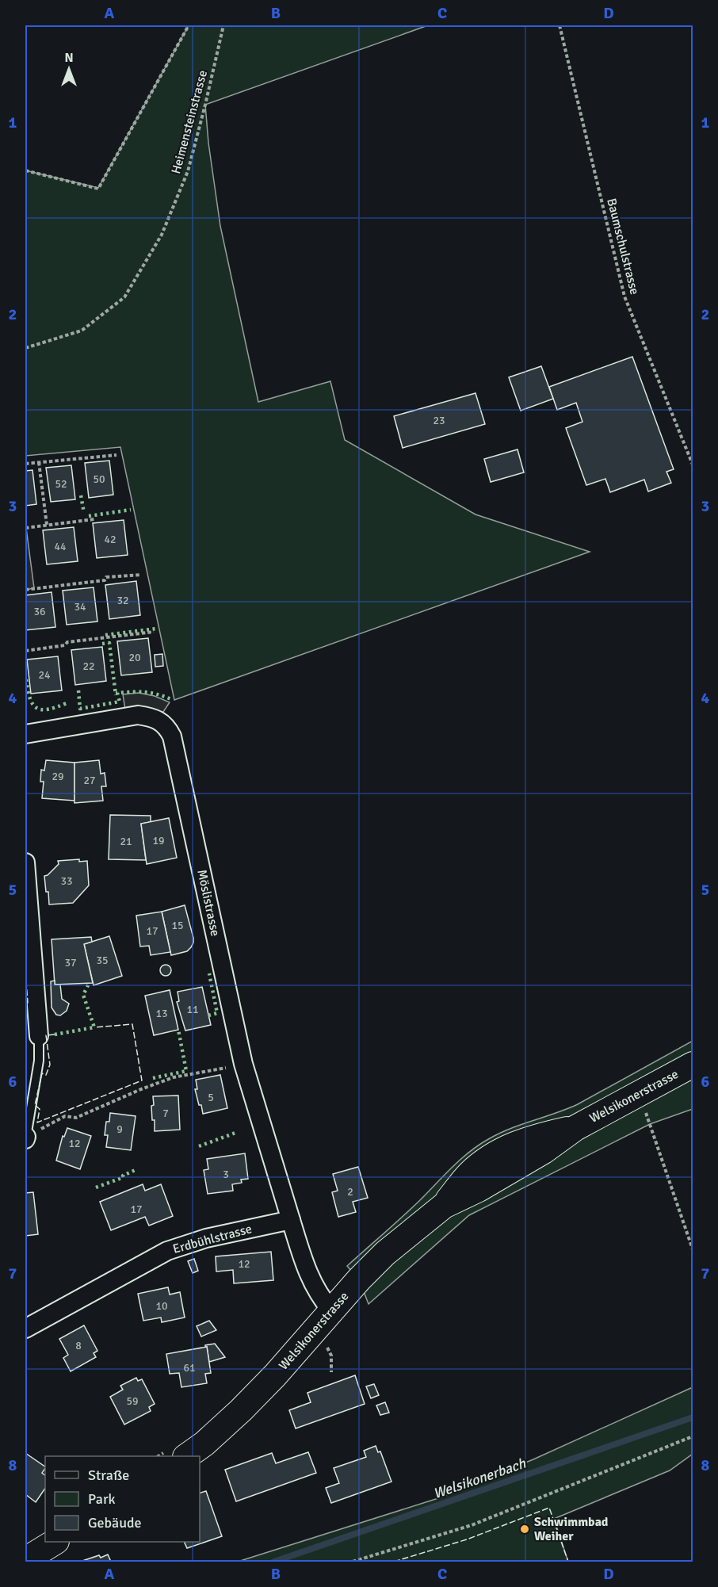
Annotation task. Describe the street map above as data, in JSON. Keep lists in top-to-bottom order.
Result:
{
  "streets": {
    "main road": ["Welsikonerstrasse"],
    "street": ["Möslistrasse", "Erdbühlstrasse"],
    "path": ["Heimensteinstrasse", "Baumschulstrasse"]
  },
  "crossings": [
    ["Möslistrasse", "Erdbühlstrasse"]
  ],
  "water": ["Welsikonerbach"],
  "places": ["Schwimmbad Weiher"],
  "house_numbers": [
    "23",
    "50",
    "52",
    "42",
    "44",
    "32",
    "34",
    "36",
    "20",
    "22",
    "24",
    "29",
    "27",
    "19",
    "21",
    "33",
    "15",
    "17",
    "35",
    "37",
    "11",
    "13",
    "5",
    "7",
    "9",
    "12",
    "3",
    "2",
    "17",
    "12",
    "10",
    "8",
    "61",
    "59"
  ],
  "legend": ["Straße", "Park", "Gebäude"],
  "north": "top",
  "grid": {
    "columns": [
      "A",
      "B",
      "C",
      "D"
    ],
    "rows": [
      "1",
      "2",
      "3",
      "4",
      "5",
      "6",
      "7",
      "8"
    ]
  }
}
